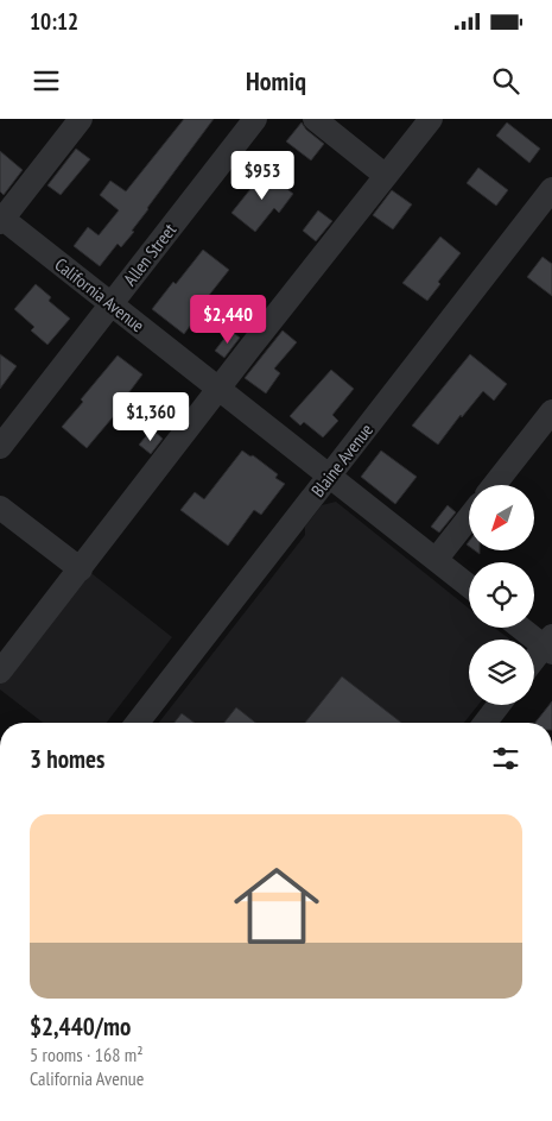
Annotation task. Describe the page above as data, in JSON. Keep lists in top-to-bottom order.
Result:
{
  "streets": {
    "street": ["Allen Street", "California Avenue", "Blaine Avenue"]
  },
  "crossings": [
    ["Allen Street", "California Avenue"],
    ["California Avenue", "Blaine Avenue"]
  ],
  "north": "bottom left",
  "page": {
    "status": "10:12",
    "header": "Homiq",
    "price": ["$953", "$2,440", "$1,360"],
    "heading": "3 homes",
    "list": [
      {
        "name": "$2,440/mo",
        "note": "5 rooms · 168 m² · California Avenue"
      }
    ]
  }
}
